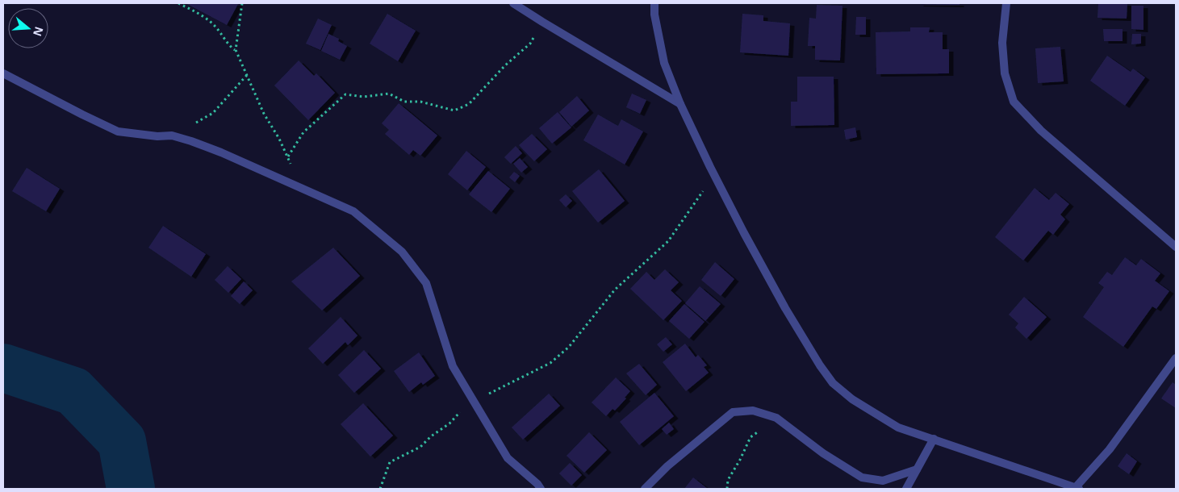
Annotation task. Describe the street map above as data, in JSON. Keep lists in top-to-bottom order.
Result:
{
  "north": "right"
}
